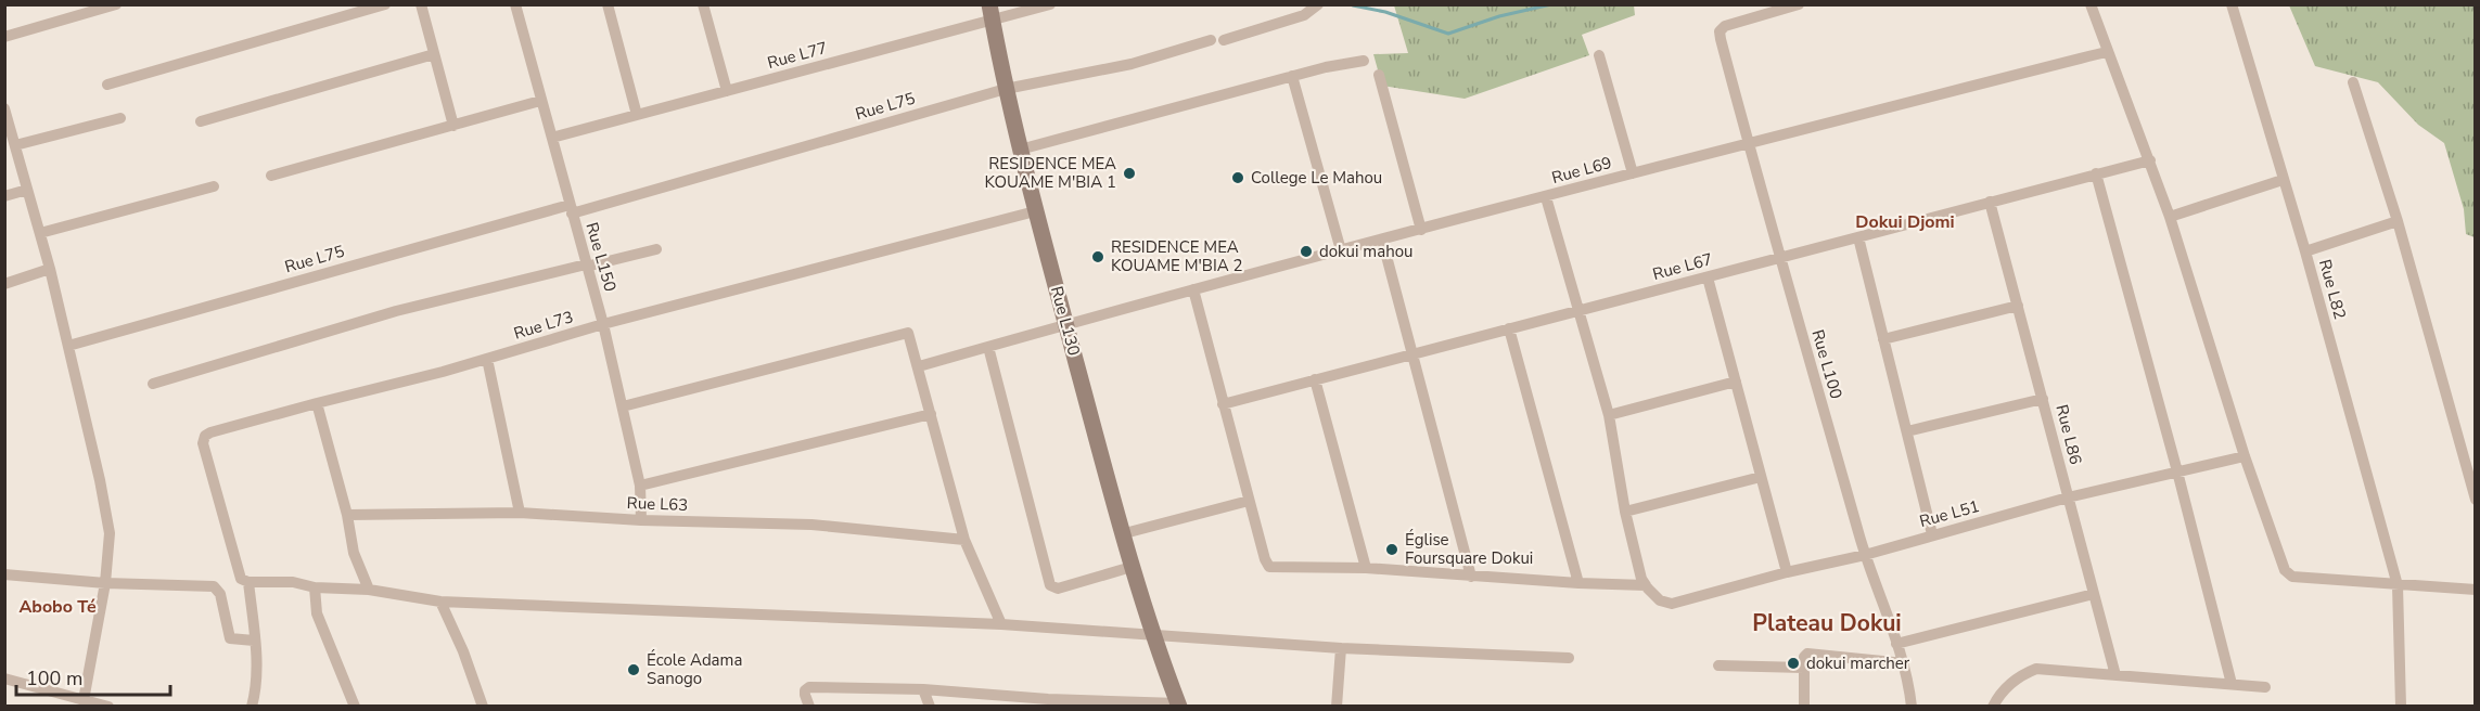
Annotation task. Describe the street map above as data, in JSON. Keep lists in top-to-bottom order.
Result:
{
  "streets": {
    "street": [
      "Rue L77",
      "Rue L75",
      "Rue L69",
      "Rue L150",
      "Rue L67",
      "Rue L82",
      "Rue L130",
      "Rue L73",
      "Rue L100",
      "Rue L86",
      "Rue L63",
      "Rue L51"
    ]
  },
  "crossings": [
    ["Rue L77", "Rue L150"],
    ["Rue L77", "Rue L130"],
    ["Rue L75", "Rue L150"],
    ["Rue L75", "Rue L130"],
    ["Rue L69", "Rue L130"],
    ["Rue L69", "Rue L100"],
    ["Rue L150", "Rue L73"],
    ["Rue L150", "Rue L63"],
    ["Rue L67", "Rue L100"],
    ["Rue L67", "Rue L86"],
    ["Rue L130", "Rue L73"],
    ["Rue L100", "Rue L51"],
    ["Rue L86", "Rue L51"]
  ],
  "districts": ["Dokui Djomi", "Abobo Té", "Plateau Dokui"],
  "places": [
    "RESIDENCE MEA KOUAME M'BIA 1",
    "College Le Mahou",
    "dokui mahou",
    "RESIDENCE MEA KOUAME M'BIA 2",
    "Église Foursquare Dokui",
    "dokui marcher",
    "École Adama Sanogo"
  ],
  "scale_bar": "100 m"
}
